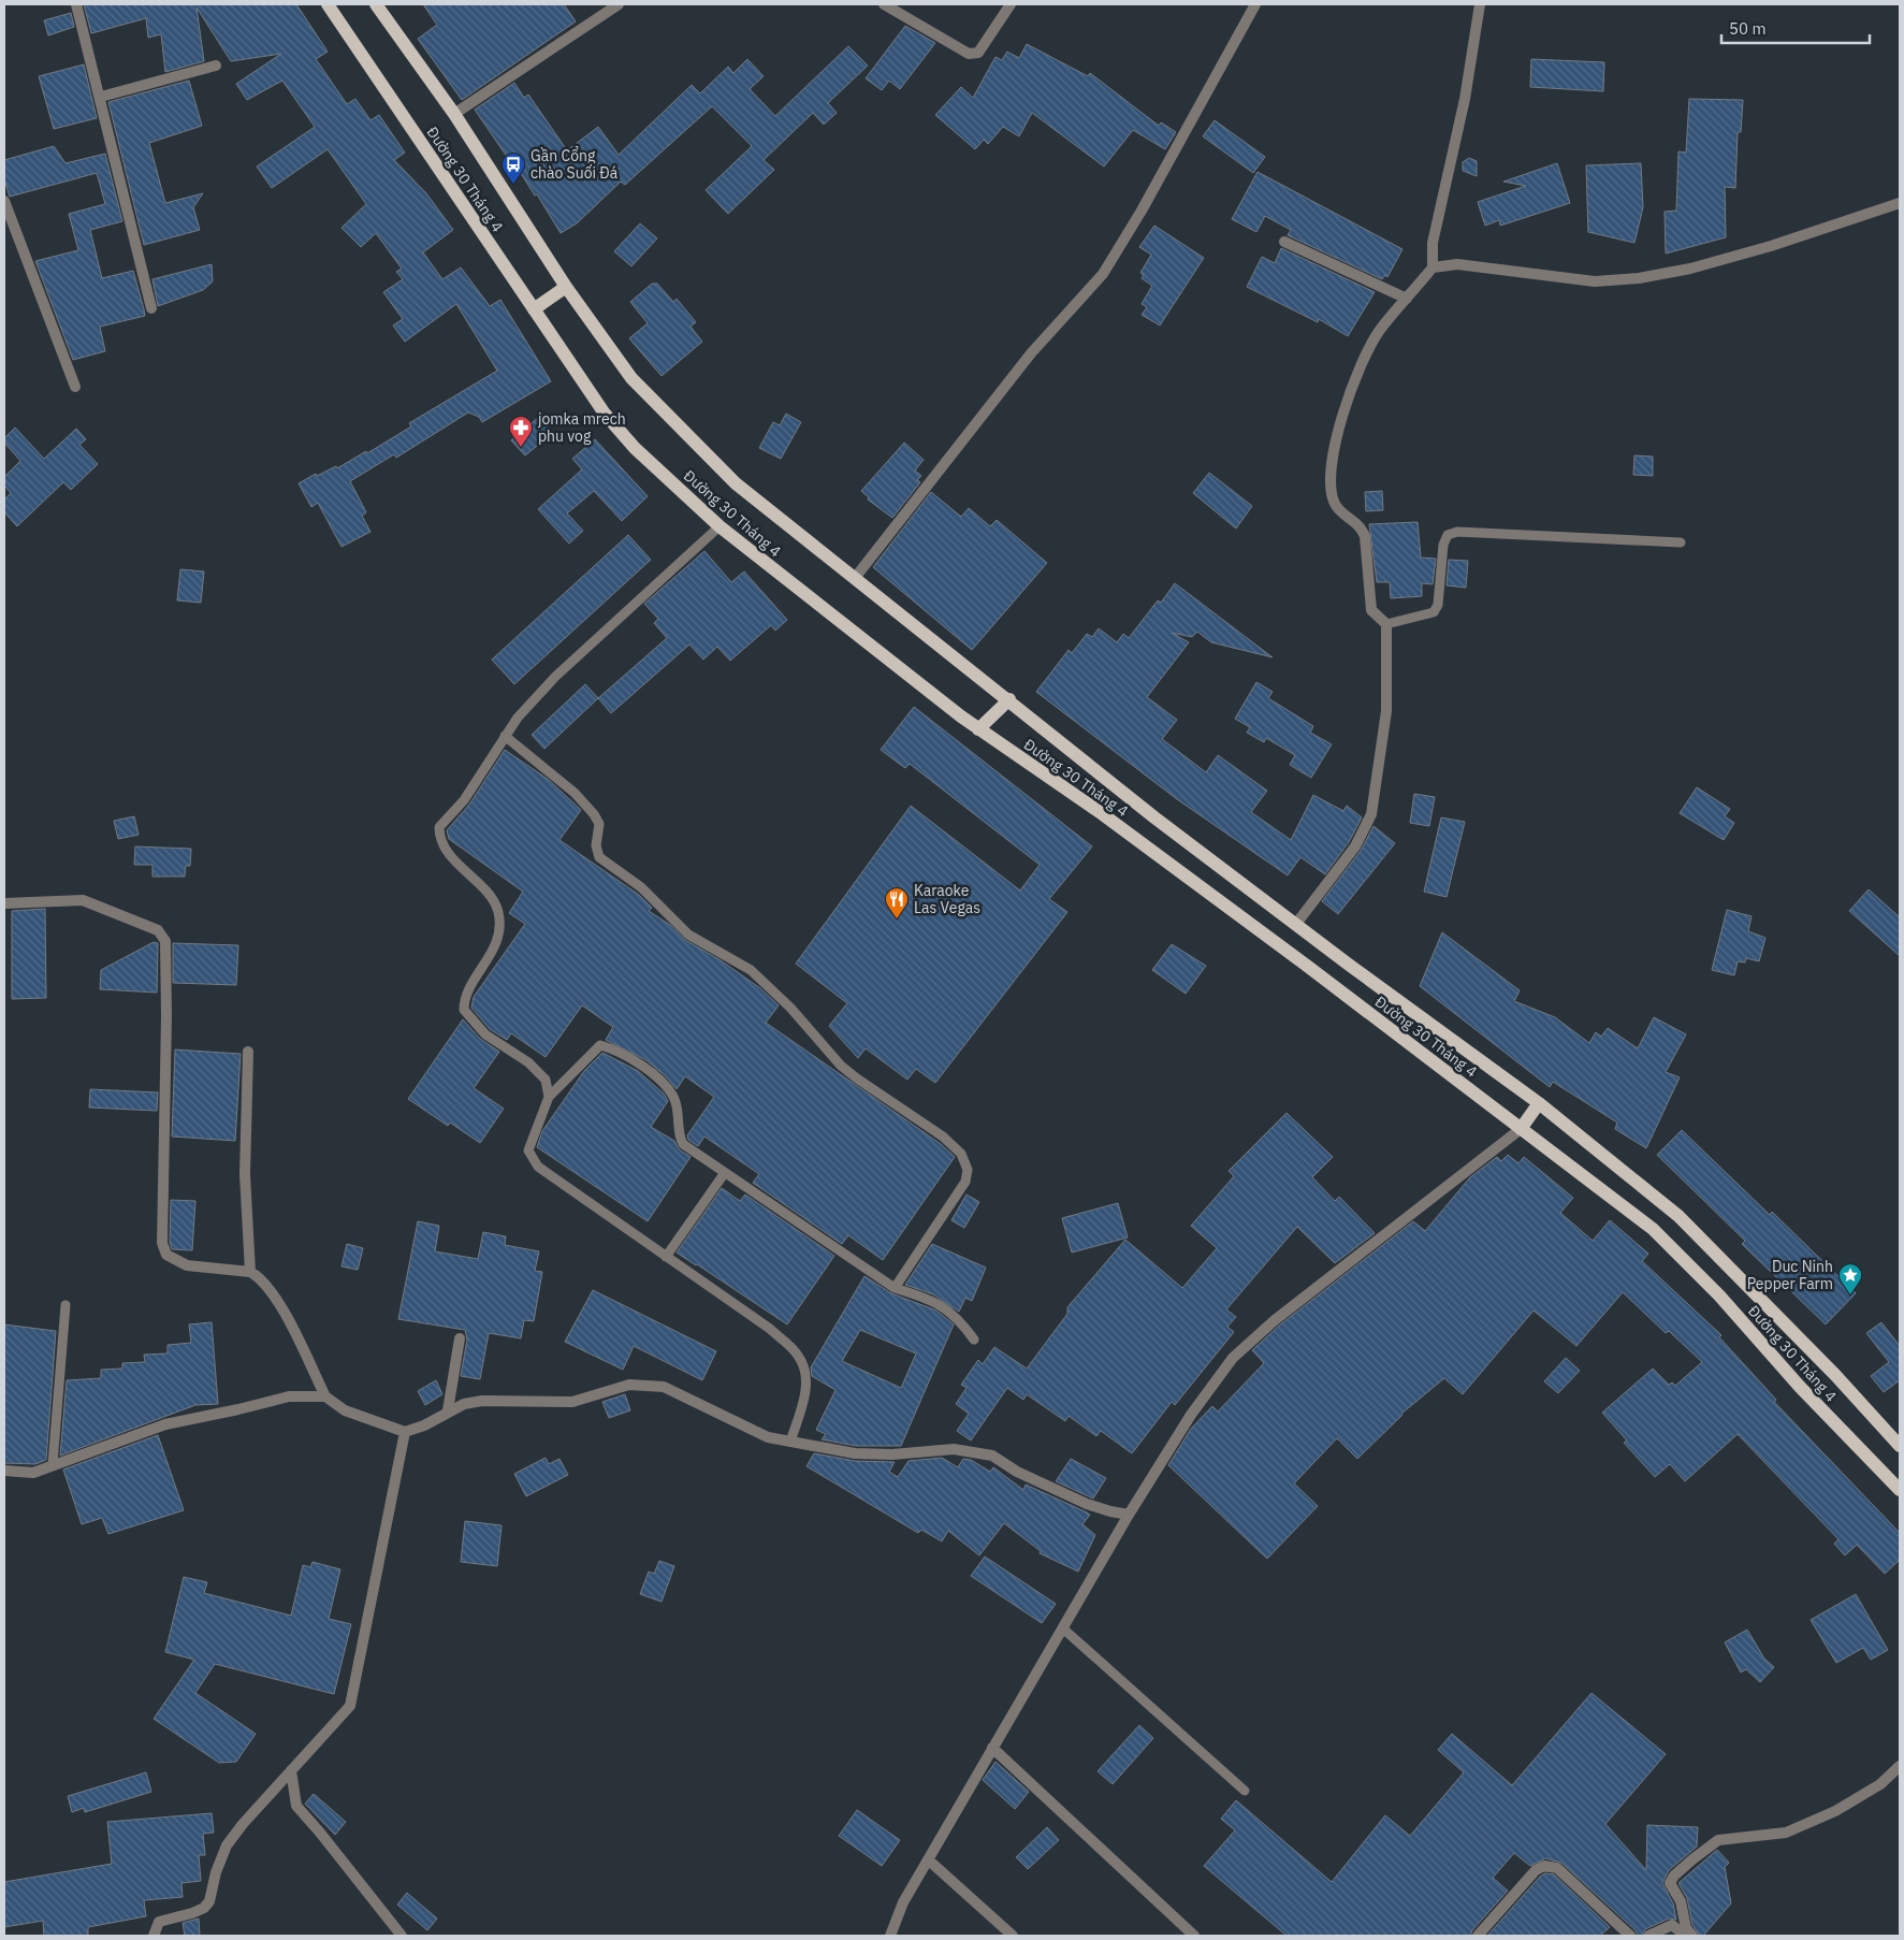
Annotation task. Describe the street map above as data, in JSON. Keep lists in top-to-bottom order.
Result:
{
  "streets": {
    "main road": ["Đường 30 Tháng 4"]
  },
  "places": {
    "bus stop": ["Gần Cổng chào Suối Đá"],
    "pharmacy": ["jomka mrech phu vog"],
    "restaurant": ["Karaoke Las Vegas"],
    "place": ["Duc Ninh Pepper Farm"]
  },
  "scale_bar": "50 m"
}
